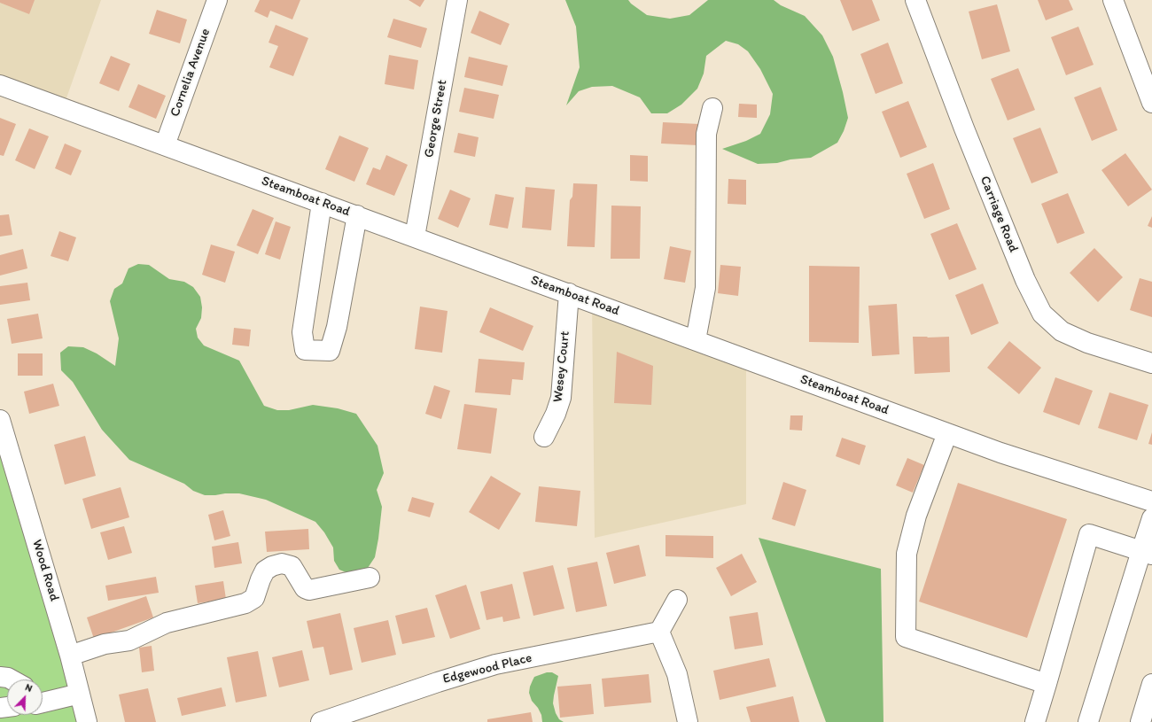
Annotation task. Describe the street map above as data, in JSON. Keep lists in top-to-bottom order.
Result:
{
  "streets": {
    "street": [
      "Cornelia Avenue",
      "George Street",
      "Steamboat Road",
      "Carriage Road",
      "Wesey Court",
      "Wood Road",
      "Edgewood Place"
    ]
  },
  "crossings": [
    ["Cornelia Avenue", "Steamboat Road"],
    ["George Street", "Steamboat Road"],
    ["Steamboat Road", "Wesey Court"]
  ],
  "north": "top right"
}
